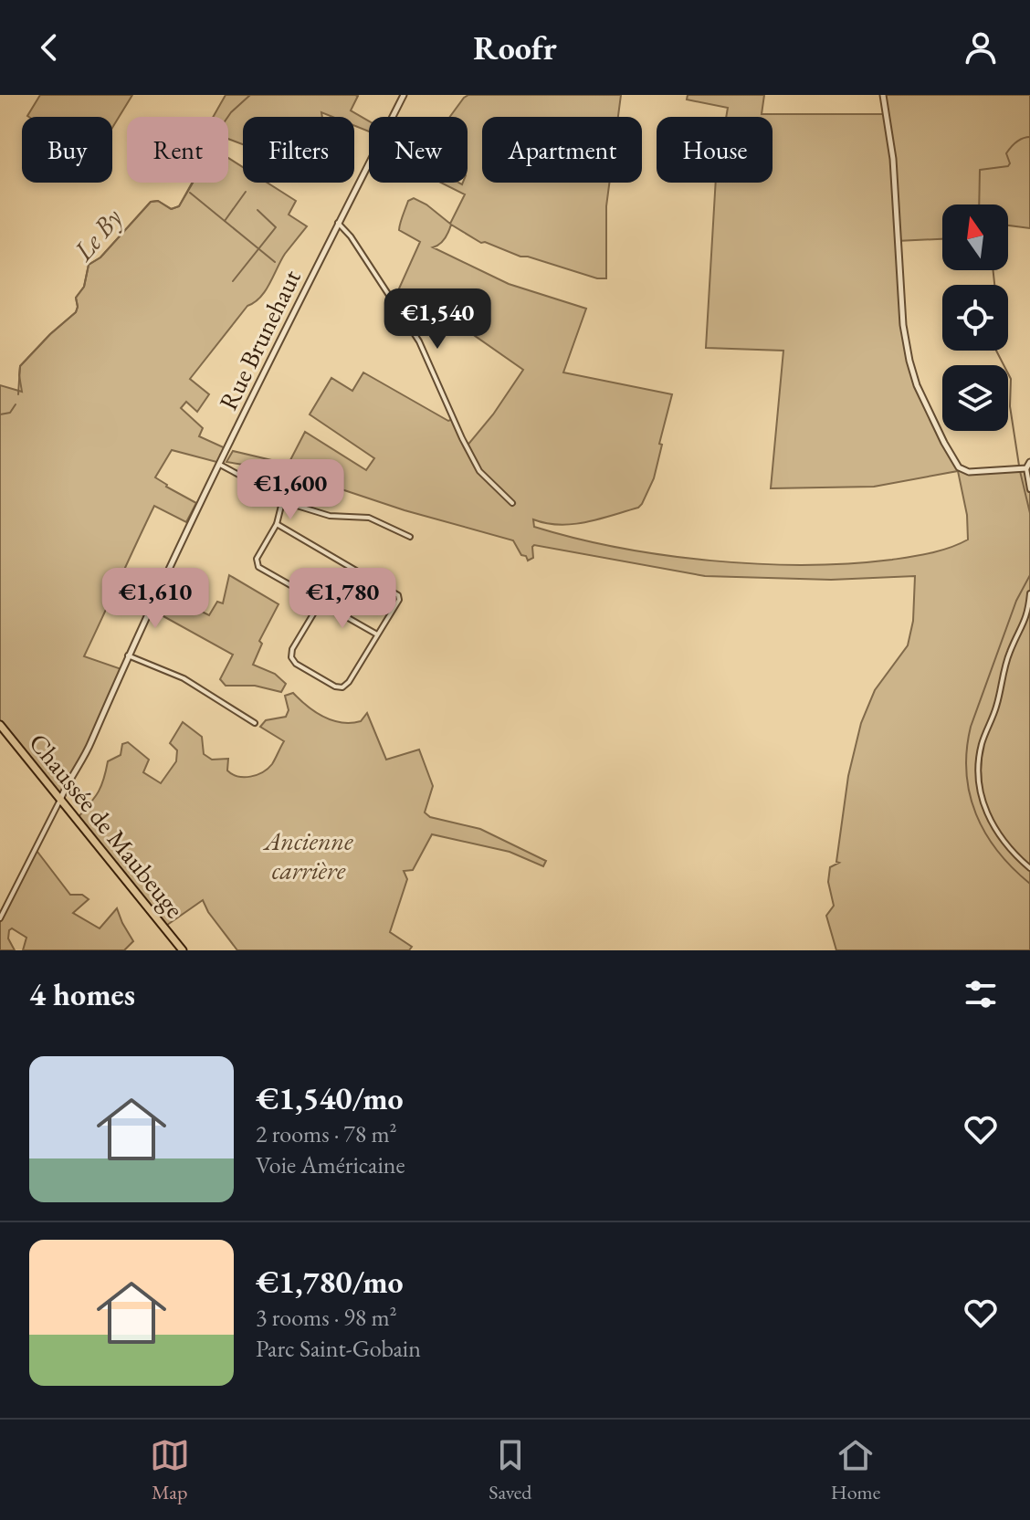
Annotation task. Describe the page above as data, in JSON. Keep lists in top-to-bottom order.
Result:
{
  "streets": {
    "main road": ["Chaussée de Maubeuge"],
    "street": ["Rue Brunehaut"]
  },
  "crossings": [
    ["Rue Brunehaut", "Chaussée de Maubeuge"]
  ],
  "water": ["Le By"],
  "parks": ["Ancienne carrière"],
  "north": "top",
  "page": {
    "header": "Roofr",
    "chip": [
      "Buy",
      "Rent",
      "Filters",
      "New",
      "Apartment",
      "House"
    ],
    "price": [
      "€1,540",
      "€1,600",
      "€1,610",
      "€1,780"
    ],
    "heading": "4 homes",
    "list": [
      {
        "name": "€1,540/mo",
        "note": "2 rooms · 78 m² · Voie Américaine"
      },
      {
        "name": "€1,780/mo",
        "note": "3 rooms · 98 m² · Parc Saint-Gobain"
      }
    ],
    "tabs": ["Map", "Saved", "Home"]
  }
}
